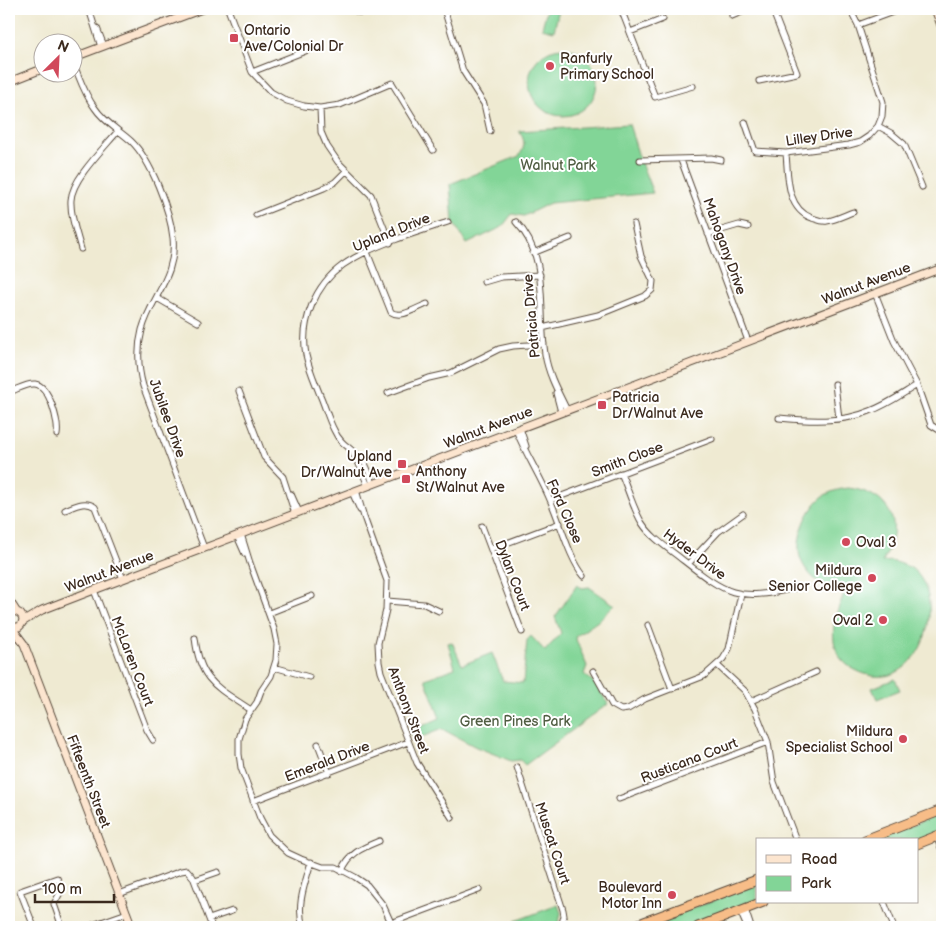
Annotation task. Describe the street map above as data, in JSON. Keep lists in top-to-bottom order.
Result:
{
  "streets": {
    "street": [
      "Lilley Drive",
      "Upland Drive",
      "Mahogany Drive",
      "Walnut Avenue",
      "Patricia Drive",
      "Jubilee Drive",
      "Smith Close",
      "Ford Close",
      "Hyder Drive",
      "Dylan Court",
      "McLaren Court",
      "Anthony Street",
      "Rusticana Court",
      "Emerald Drive",
      "Fifteenth Street",
      "Muscat Court"
    ]
  },
  "crossings": [
    ["Upland Drive", "Walnut Avenue"],
    ["Mahogany Drive", "Walnut Avenue"],
    ["Walnut Avenue", "Patricia Drive"],
    ["Walnut Avenue", "Jubilee Drive"],
    ["Walnut Avenue", "Ford Close"],
    ["Walnut Avenue", "McLaren Court"],
    ["Walnut Avenue", "Anthony Street"],
    ["Walnut Avenue", "Fifteenth Street"],
    ["Smith Close", "Ford Close"],
    ["Smith Close", "Hyder Drive"],
    ["Anthony Street", "Emerald Drive"]
  ],
  "parks": ["Walnut Park", "Green Pines Park"],
  "places": {
    "transit": [
      "Ontario Ave/Colonial Dr",
      "Patricia Dr/Walnut Ave",
      "Upland Dr/Walnut Ave",
      "Anthony St/Walnut Ave"
    ],
    "other": [
      "Ranfurly Primary School",
      "Oval 3",
      "Mildura Senior College",
      "Oval 2",
      "Mildura Specialist School",
      "Boulevard Motor Inn"
    ]
  },
  "legend": ["Road", "Park"],
  "scale_bar": "100 m",
  "north": "top right"
}
